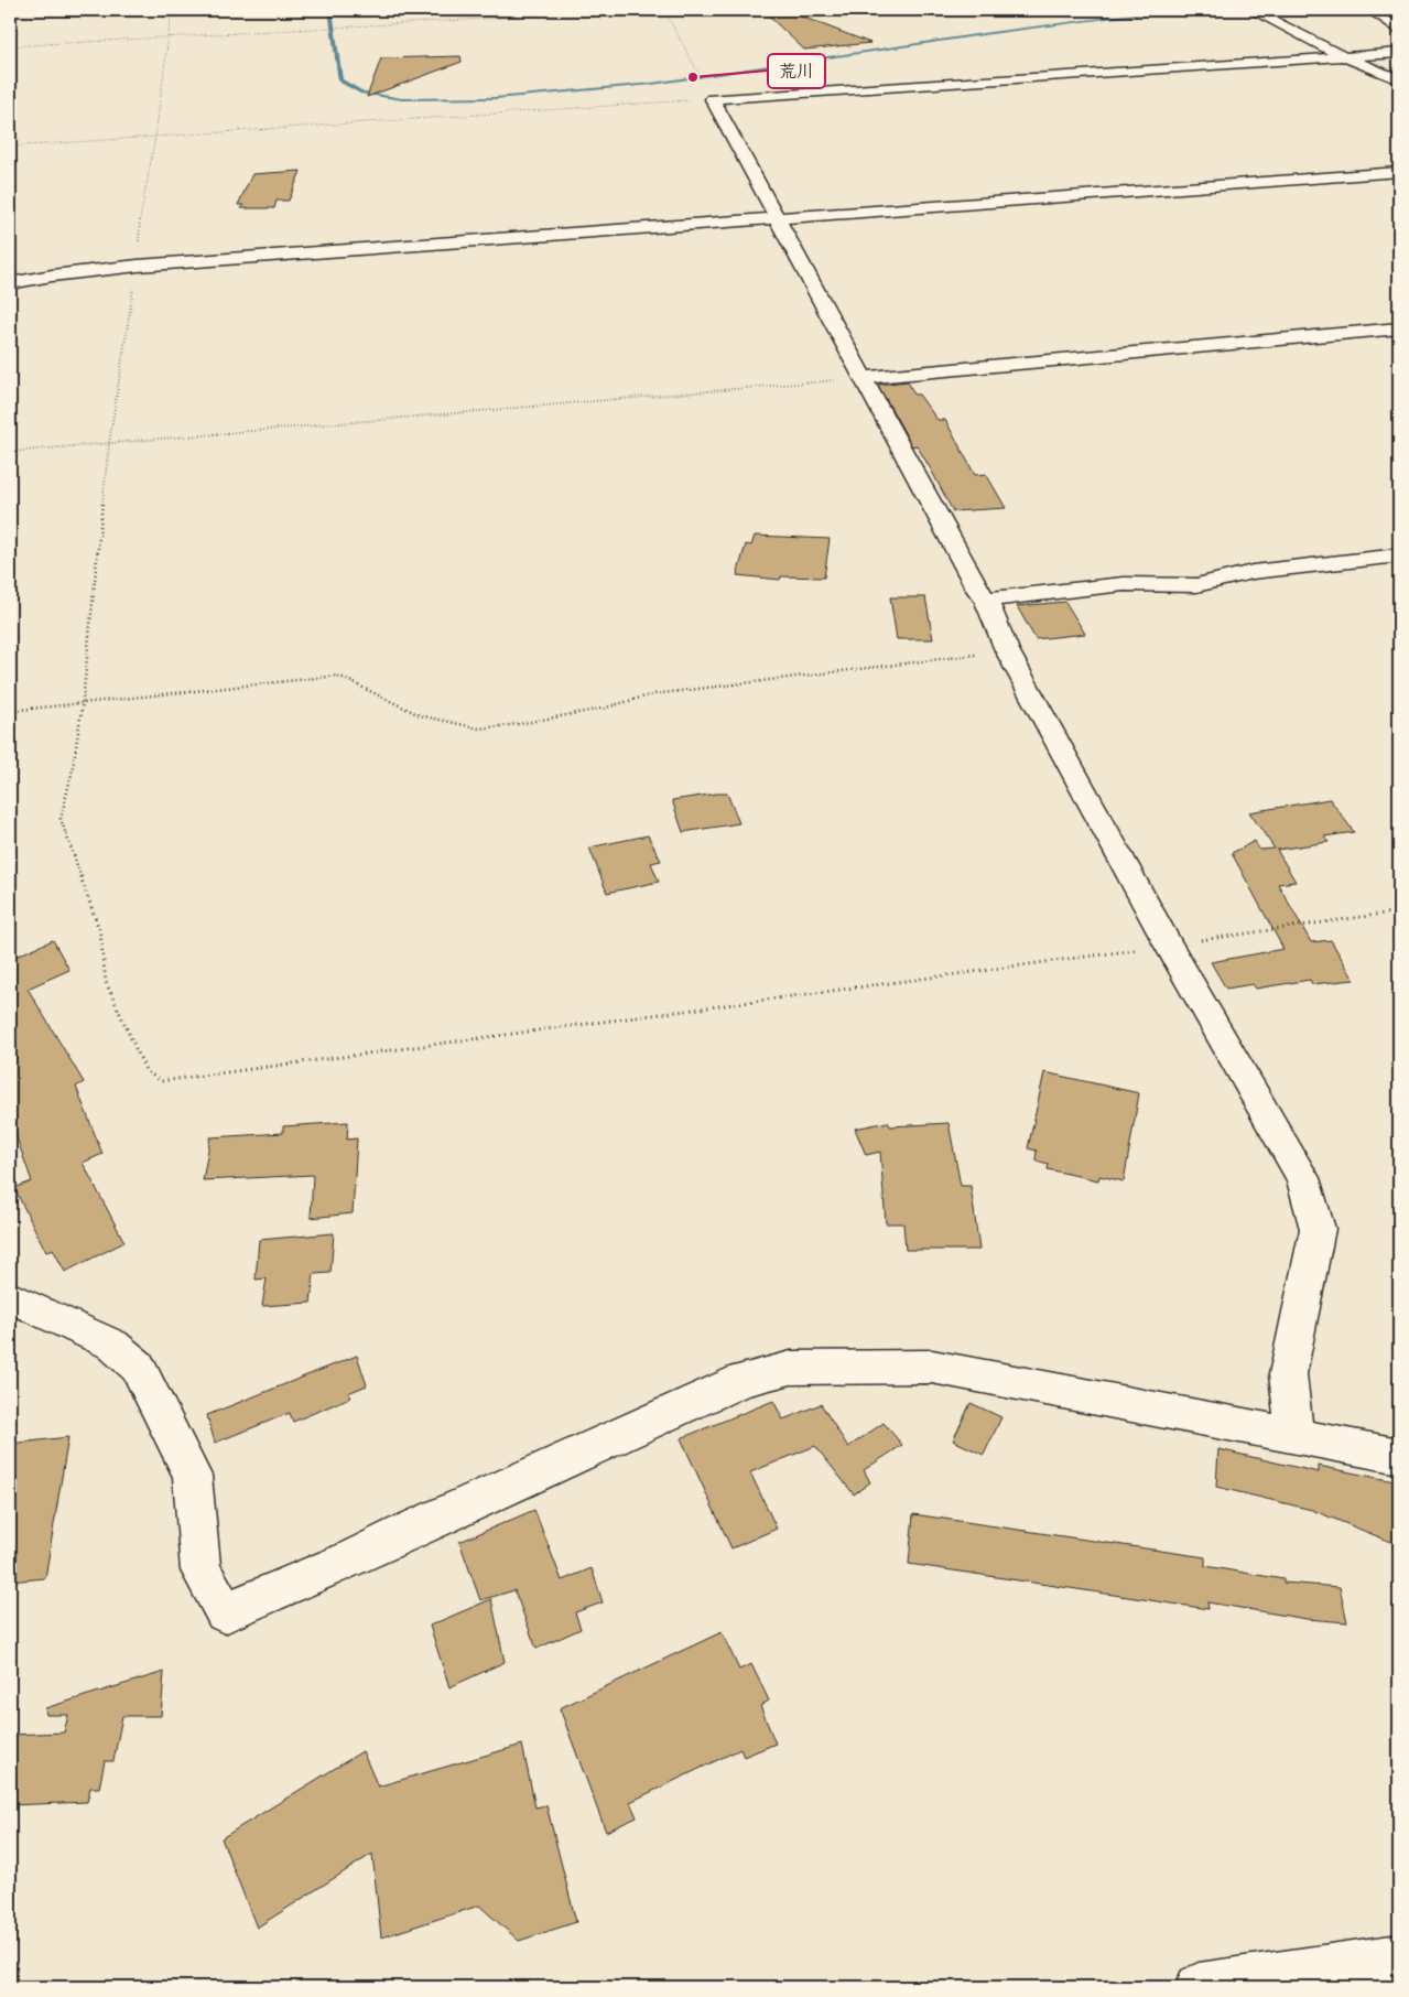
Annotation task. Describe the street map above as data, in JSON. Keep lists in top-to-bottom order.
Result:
{
  "places": ["荒川"]
}
